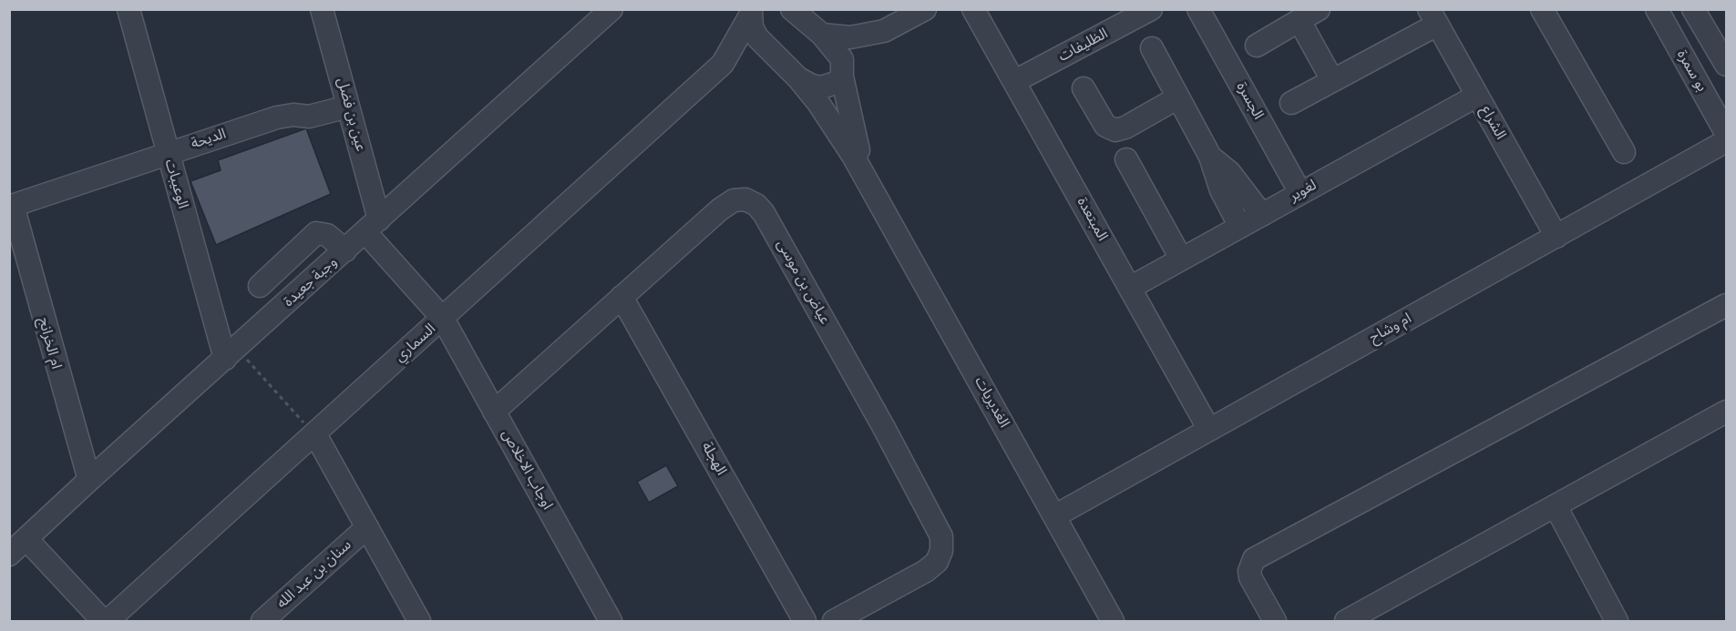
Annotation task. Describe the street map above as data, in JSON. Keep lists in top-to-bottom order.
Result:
{
  "streets": {
    "street": [
      "الظليفات",
      "بو سمرة",
      "الجسرة",
      "عين بن فضل",
      "الشراع",
      "الديحة",
      "الوعيبات",
      "لغوير",
      "المبتعدة",
      "وجبة جعيدة",
      "عياض بن موسى",
      "ام وشاح",
      "ام الخرانج",
      "السماري",
      "الغديريات",
      "الهجلة",
      "اوجاب الاخلاص",
      "سنان بن عبد الله"
    ]
  },
  "crossings": [
    ["الظليفات", "المبتعدة"],
    ["الجسرة", "لغوير"],
    ["عين بن فضل", "الديحة"],
    ["عين بن فضل", "وجبة جعيدة"],
    ["عين بن فضل", "اوجاب الاخلاص"],
    ["الشراع", "لغوير"],
    ["الشراع", "ام وشاح"],
    ["الديحة", "الوعيبات"],
    ["الديحة", "ام الخرانج"],
    ["الوعيبات", "وجبة جعيدة"],
    ["لغوير", "المبتعدة"],
    ["المبتعدة", "ام وشاح"],
    ["وجبة جعيدة", "ام الخرانج"],
    ["وجبة جعيدة", "اوجاب الاخلاص"],
    ["عياض بن موسى", "الهجلة"],
    ["عياض بن موسى", "اوجاب الاخلاص"],
    ["ام وشاح", "الغديريات"],
    ["السماري", "الغديريات"],
    ["السماري", "اوجاب الاخلاص"],
    ["السماري", "سنان بن عبد الله"]
  ]
}
